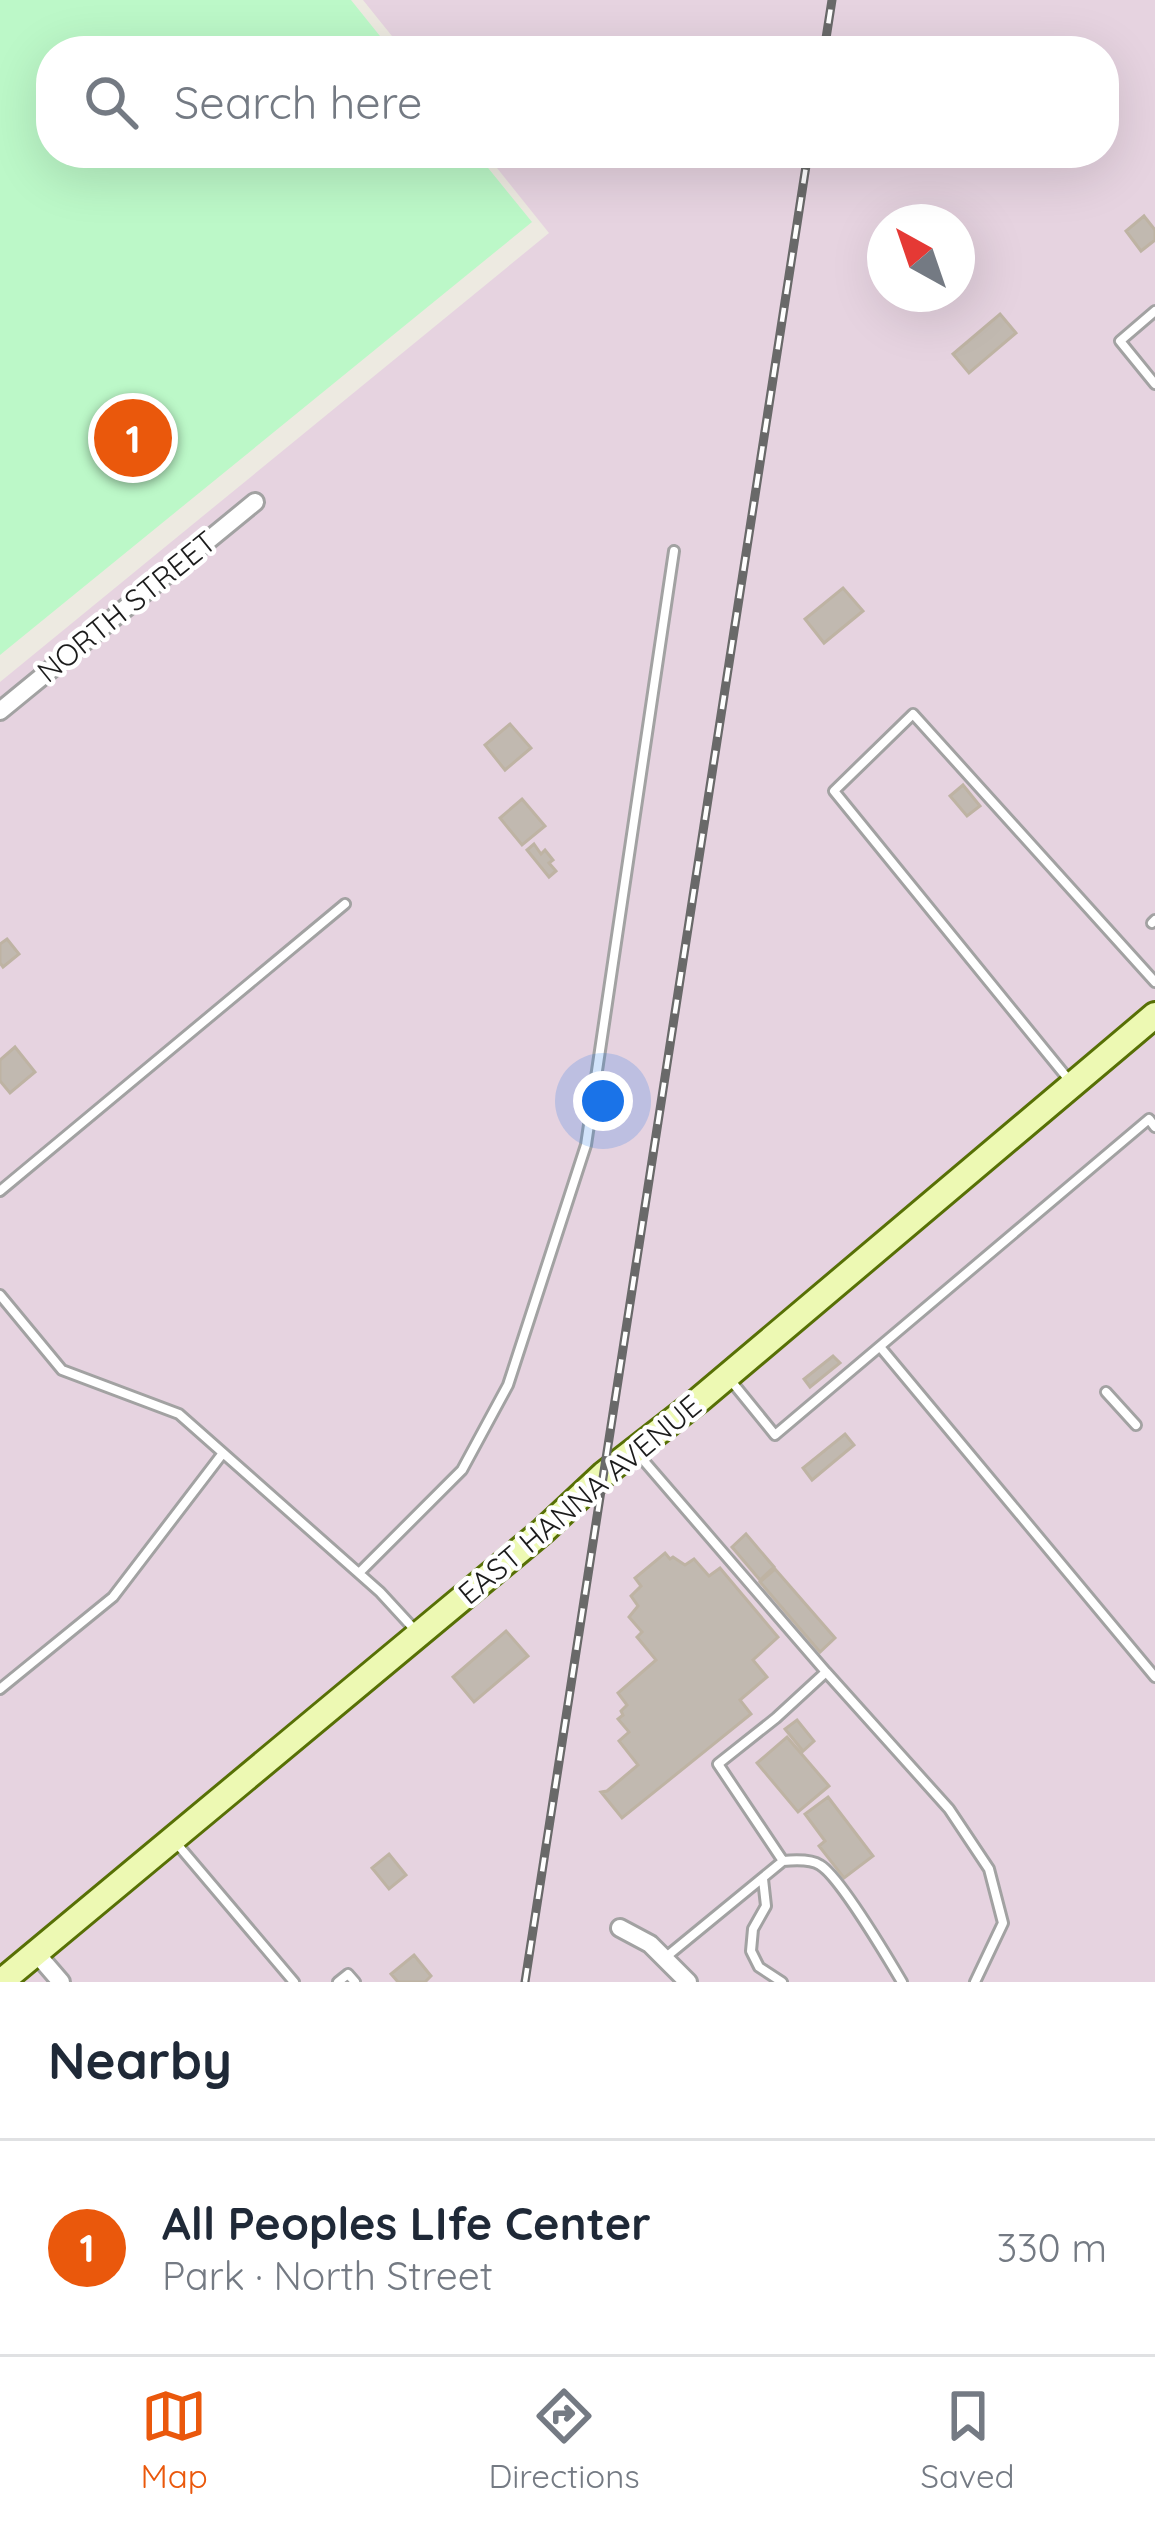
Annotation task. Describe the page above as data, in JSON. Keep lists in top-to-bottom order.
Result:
{
  "streets": {
    "street": ["NORTH STREET", "EAST HANNA AVENUE"]
  },
  "north": "top left",
  "page": {
    "search": "Search here",
    "pins": "1",
    "heading": "Nearby",
    "list": [
      {
        "mark": "1",
        "name": "All Peoples LIfe Center",
        "note": "Park · North Street",
        "value": "330 m"
      }
    ],
    "nav": ["Map", "Directions", "Saved"]
  }
}
